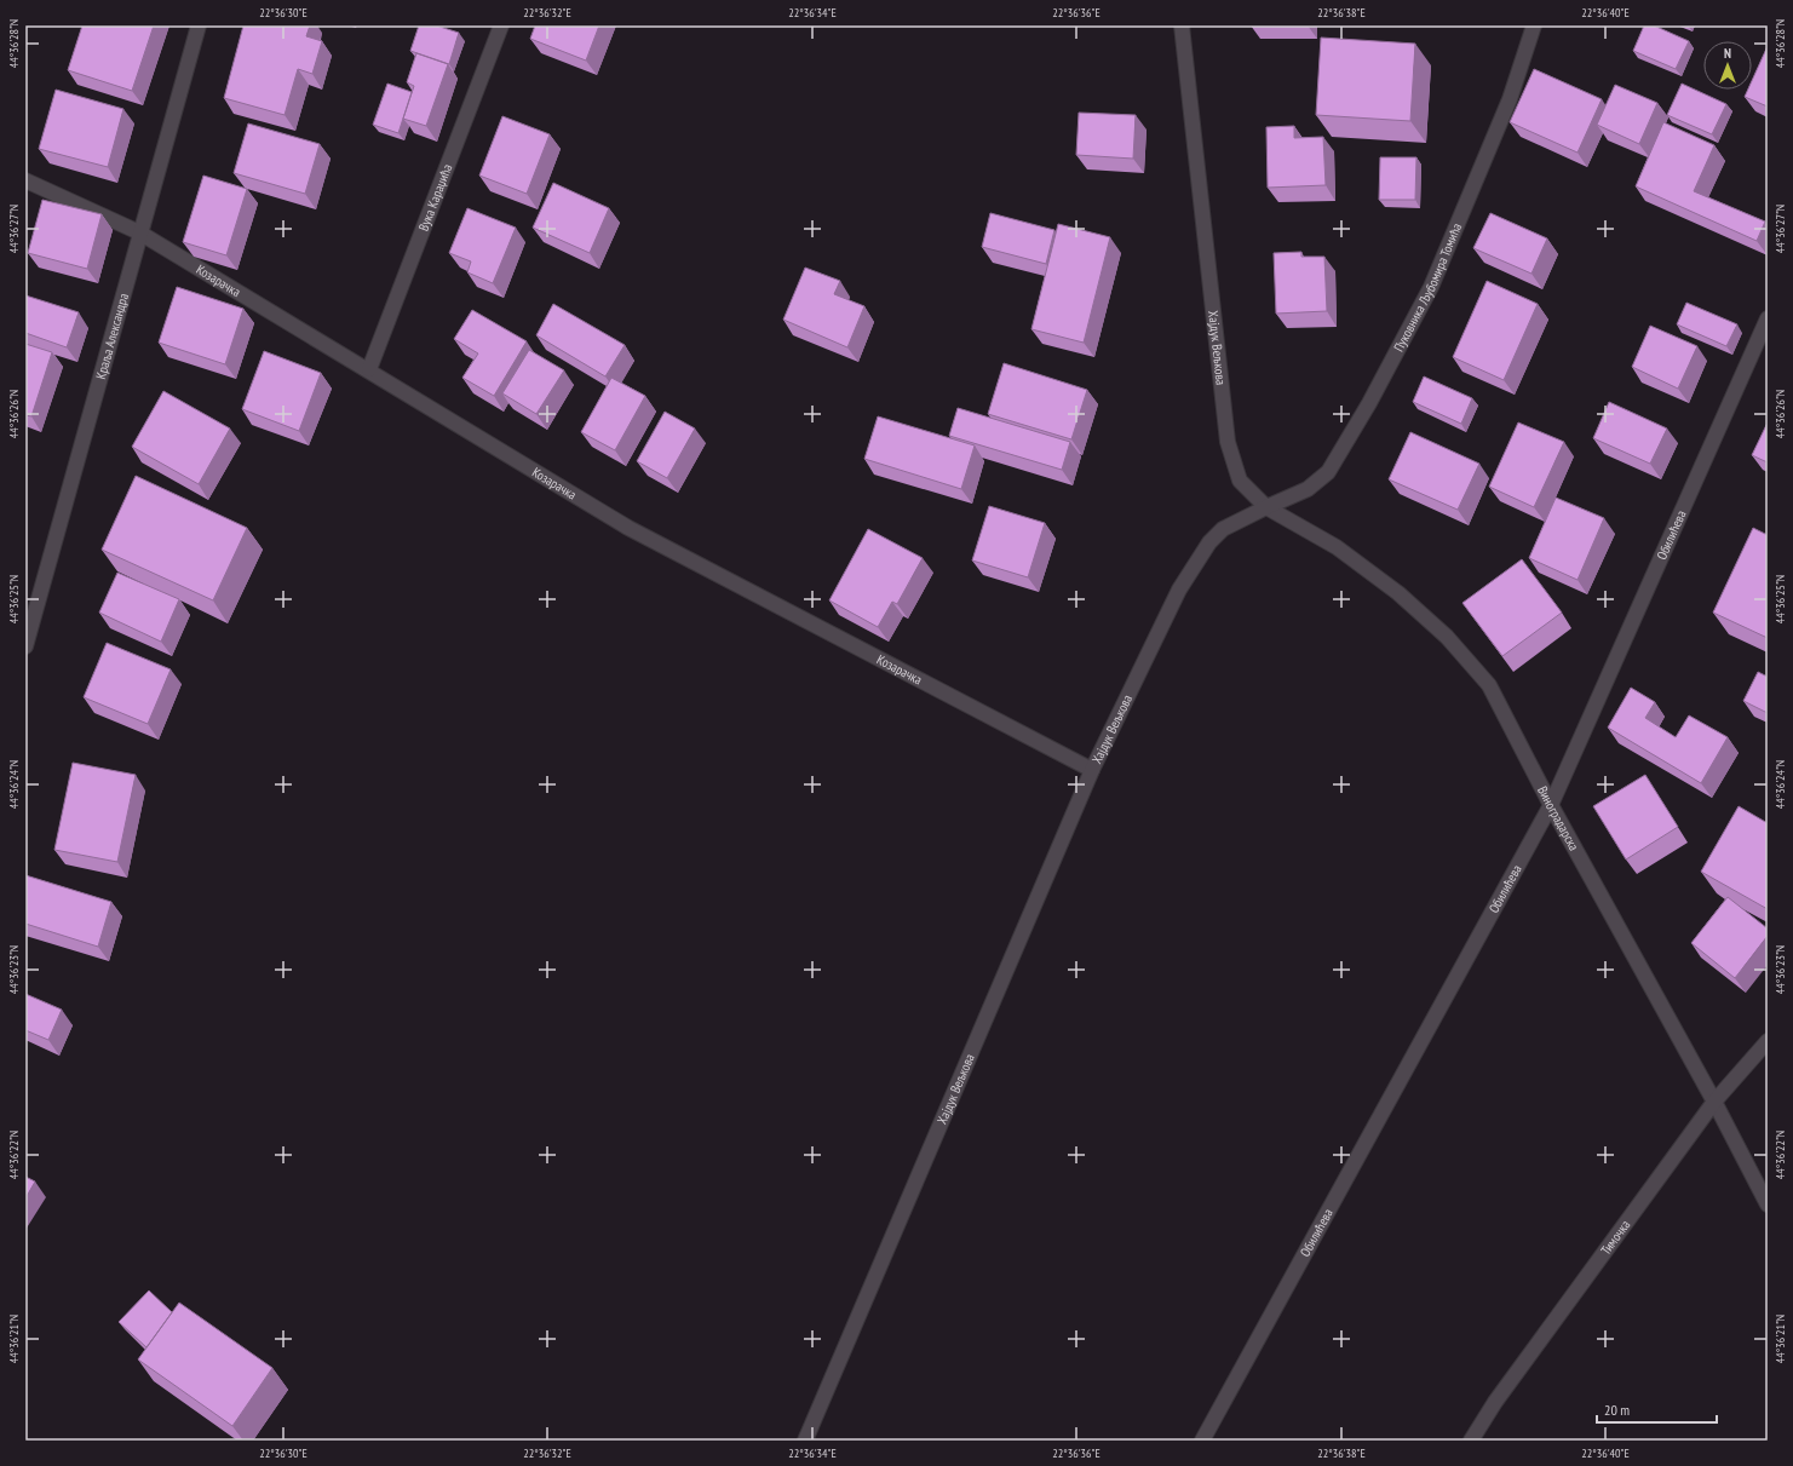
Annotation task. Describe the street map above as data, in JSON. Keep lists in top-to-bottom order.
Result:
{
  "streets": {
    "street": [
      "Вука Караџића",
      "Козарачка",
      "Пуковника Љубомира Томића",
      "Краља Александра",
      "Хајдук Вељкова",
      "Обилићева",
      "Виноградарска",
      "Тимочка"
    ]
  },
  "crossings": [
    ["Вука Караџића", "Козарачка"],
    ["Козарачка", "Краља Александра"],
    ["Козарачка", "Хајдук Вељкова"],
    ["Пуковника Љубомира Томића", "Хајдук Вељкова"],
    ["Пуковника Љубомира Томића", "Виноградарска"],
    ["Хајдук Вељкова", "Виноградарска"],
    ["Обилићева", "Виноградарска"],
    ["Виноградарска", "Тимочка"]
  ],
  "scale_bar": "20 m",
  "north": "top",
  "coordinates": [
    "22°36'30\"E",
    "22°36'32\"E",
    "22°36'34\"E",
    "22°36'36\"E",
    "22°36'38\"E",
    "22°36'40\"E",
    "44°36'28\"N",
    "44°36'27\"N",
    "44°36'26\"N",
    "44°36'25\"N",
    "44°36'24\"N",
    "44°36'23\"N",
    "44°36'22\"N",
    "44°36'21\"N"
  ]
}
